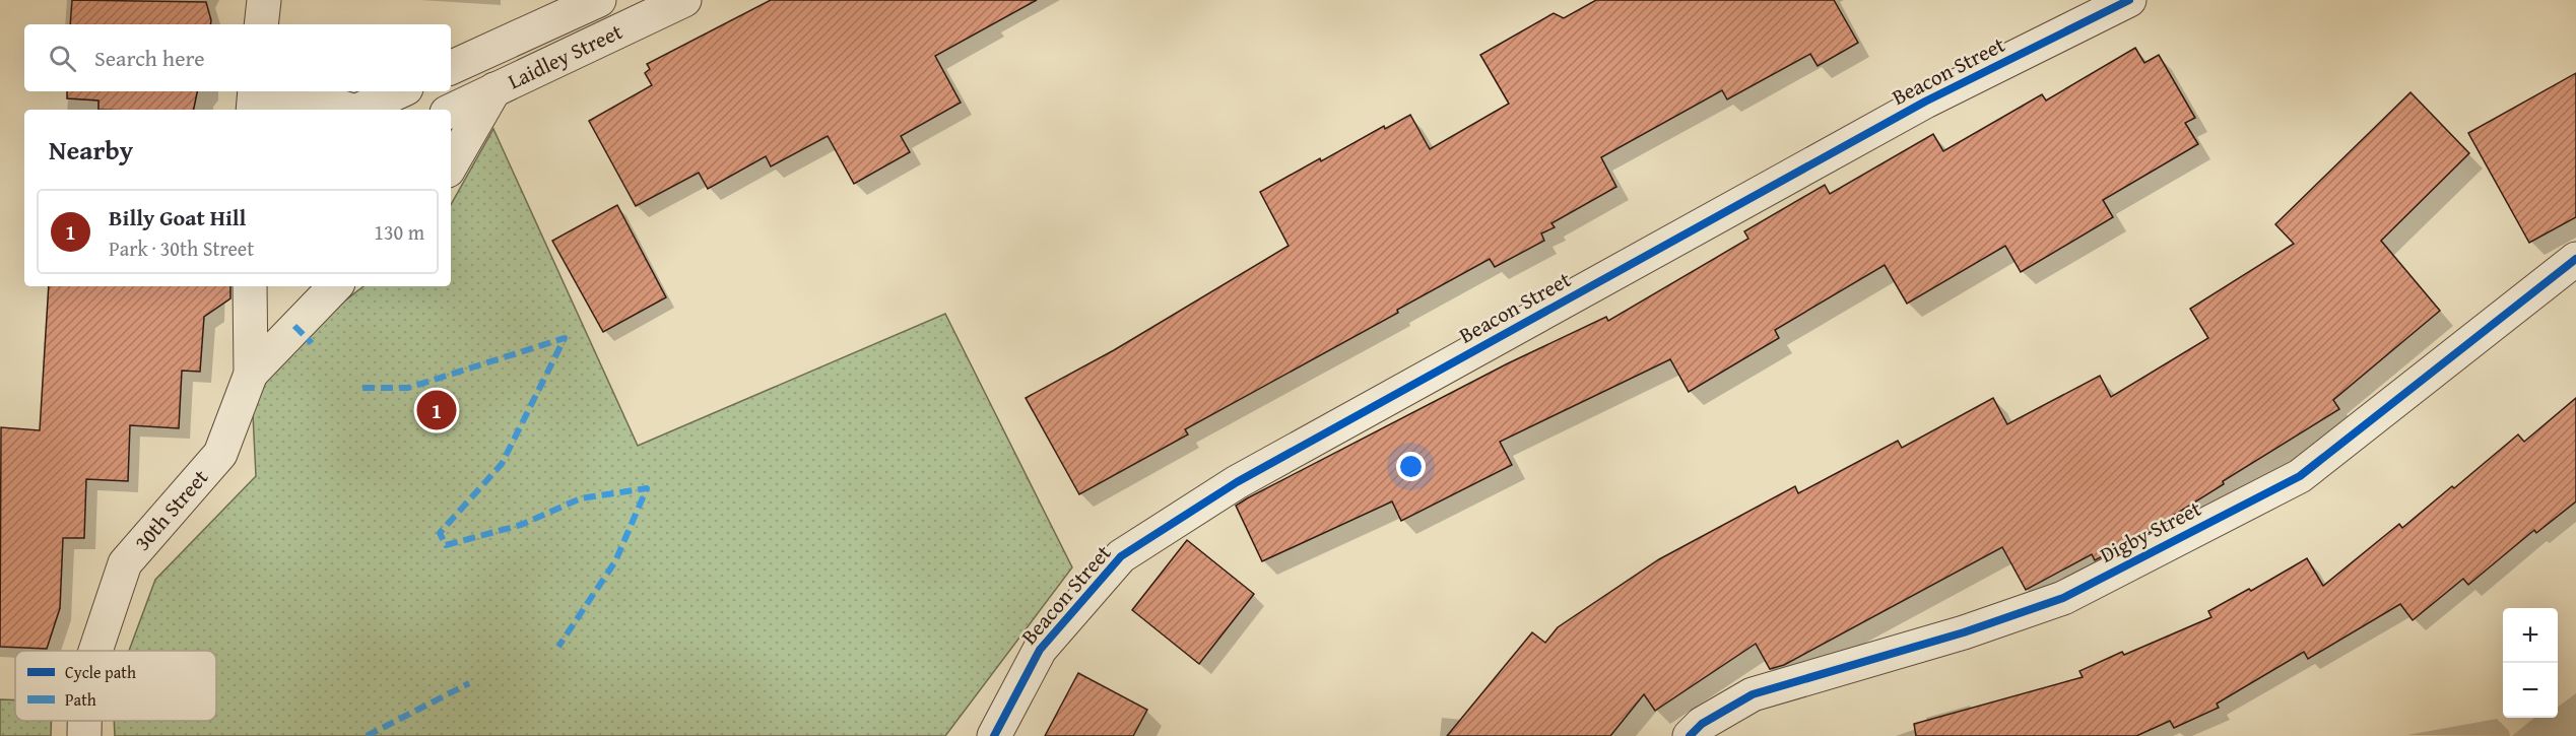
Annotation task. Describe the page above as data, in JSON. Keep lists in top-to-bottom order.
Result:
{
  "streets": {
    "street": [
      "Laidley Street",
      "Beacon Street",
      "30th Street",
      "Digby Street"
    ]
  },
  "legend": ["Cycle path", "Path"],
  "page": {
    "search": "Search here",
    "heading": "Nearby",
    "list": [
      {
        "mark": "1",
        "name": "Billy Goat Hill",
        "note": "Park · 30th Street",
        "value": "130 m"
      }
    ],
    "pins": "1",
    "map_buttons": ["+", "−"]
  }
}
